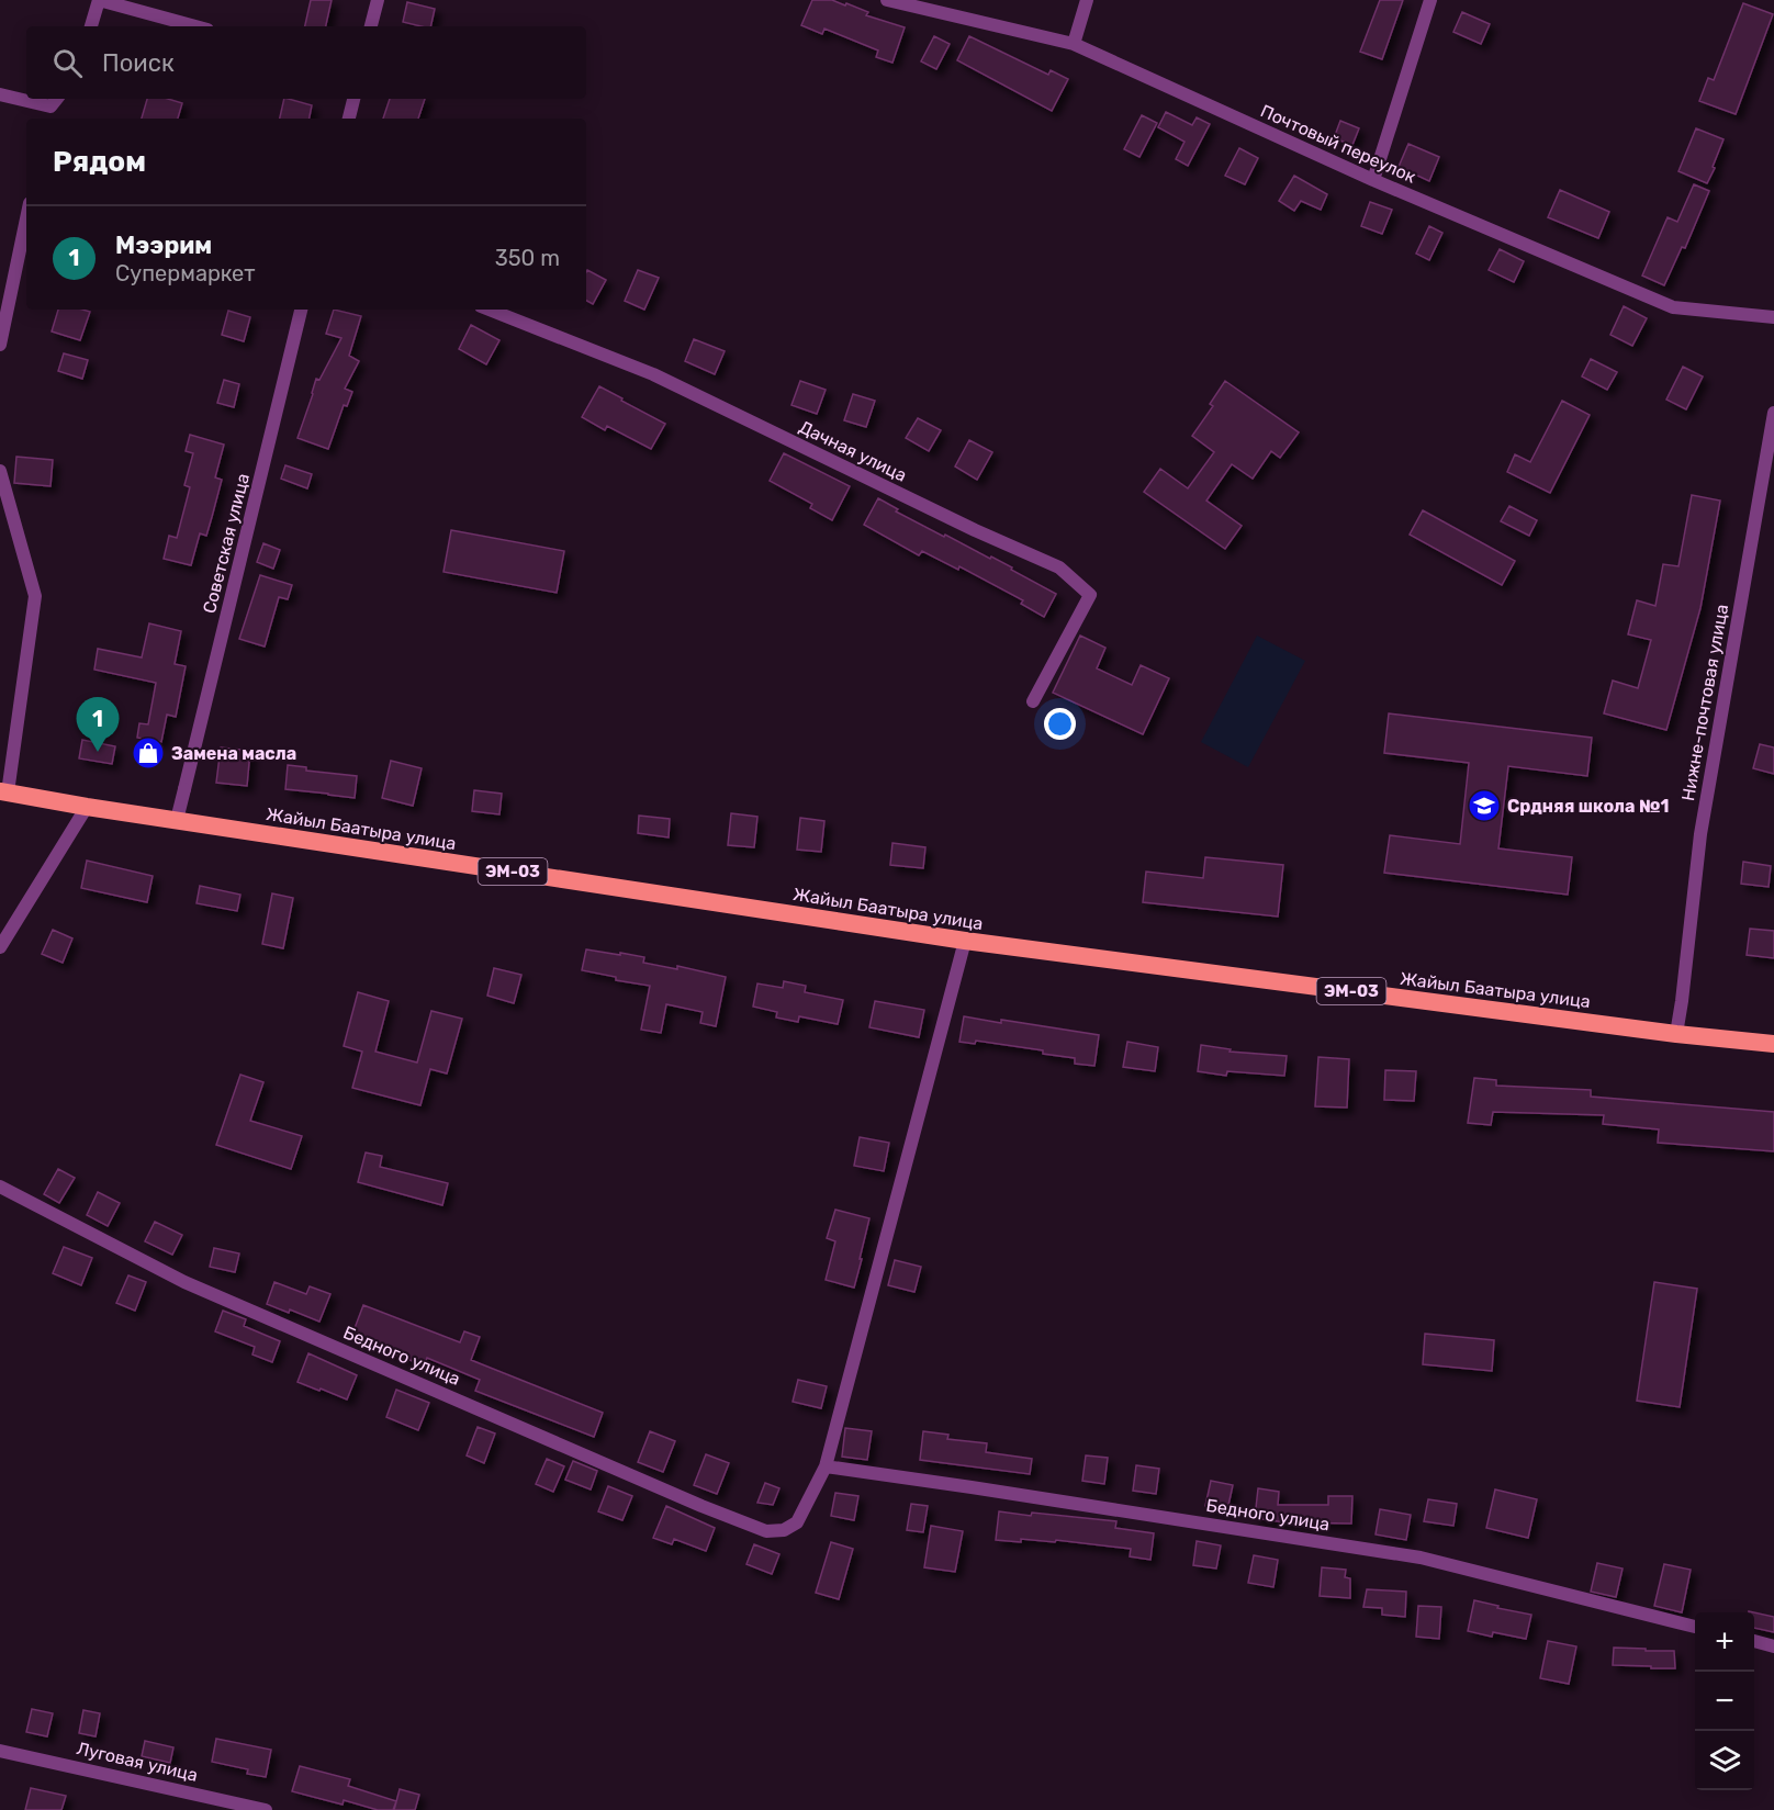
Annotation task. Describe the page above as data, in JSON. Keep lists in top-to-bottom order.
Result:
{
  "streets": {
    "highway": ["Жайыл Баатыра улица", "ЭМ-03"],
    "street": [
      "Почтовый переулок",
      "Дачная улица",
      "Советская улица",
      "Нижне-почтовая улица",
      "Бедного улица",
      "Луговая улица"
    ]
  },
  "crossings": [
    ["Советская улица", "Жайыл Баатыра улица"],
    ["Нижне-почтовая улица", "Жайыл Баатыра улица"]
  ],
  "places": {
    "shop": ["Замена масла"],
    "school or university": ["Срдняя школа №1"]
  },
  "page": {
    "search": "Поиск",
    "heading": "Рядом",
    "list": [
      {
        "mark": "1",
        "name": "Мээрим",
        "note": "Супермаркет",
        "value": "350 m"
      }
    ],
    "pins": "1",
    "map_buttons": ["+", "−"]
  }
}
